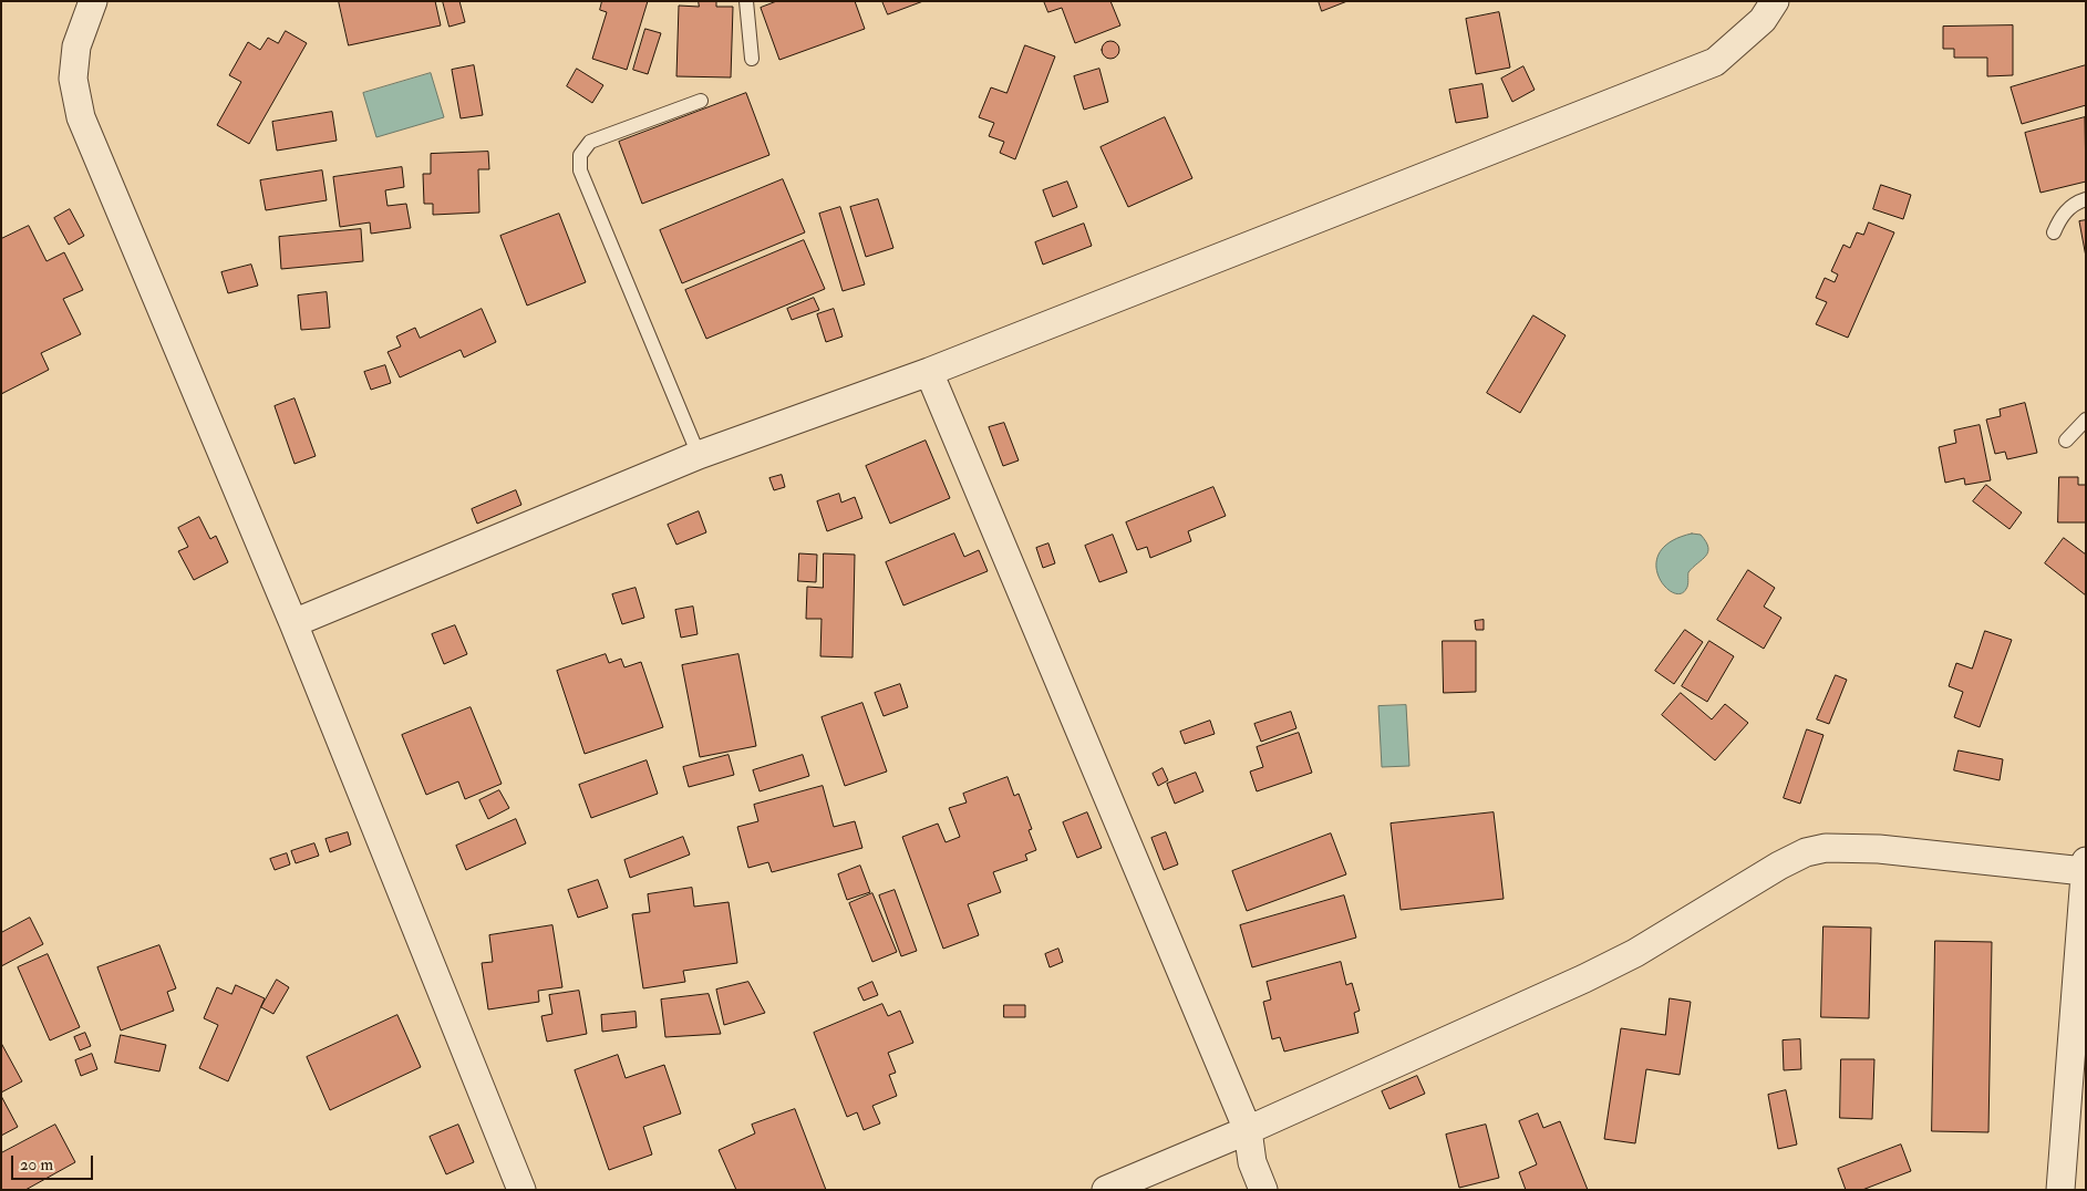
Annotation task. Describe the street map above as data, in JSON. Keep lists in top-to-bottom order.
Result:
{
  "scale_bar": "20 m"
}
